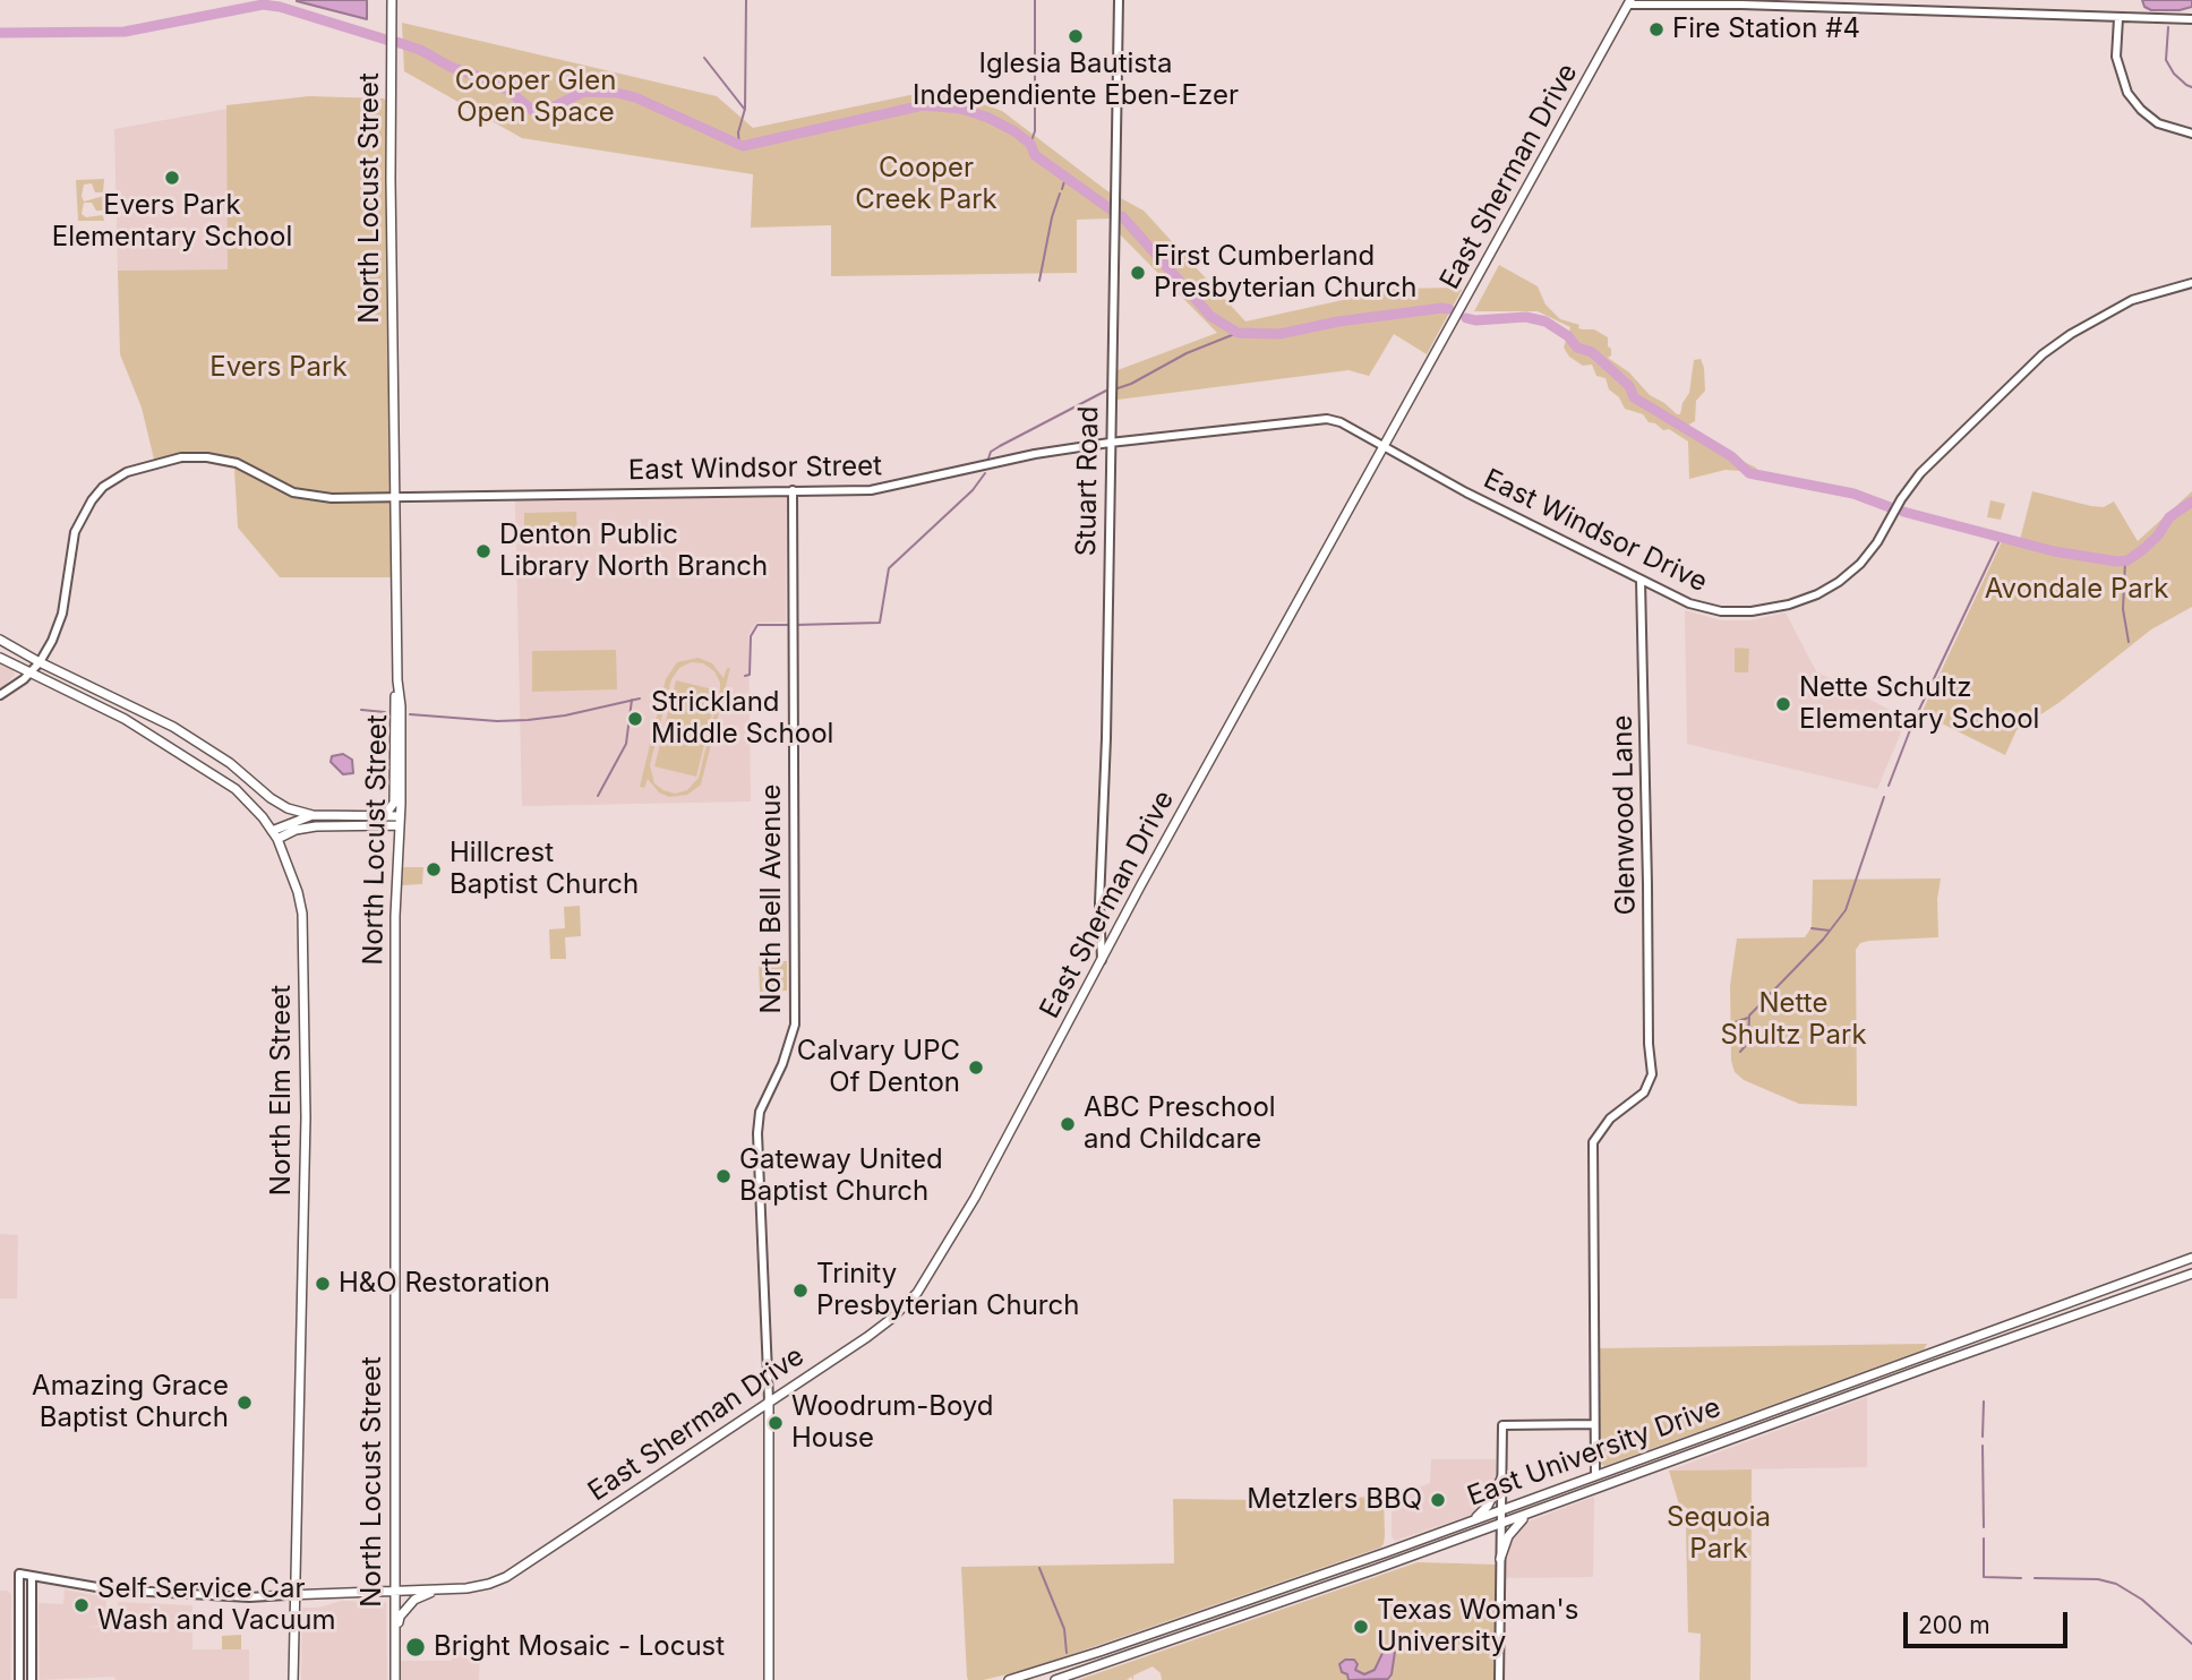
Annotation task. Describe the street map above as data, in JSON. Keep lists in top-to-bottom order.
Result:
{
  "streets": {
    "main road": [
      "East Sherman Drive",
      "North Locust Street",
      "North Bell Avenue",
      "North Elm Street",
      "East University Drive"
    ],
    "street": [
      "East Windsor Street",
      "Stuart Road",
      "East Windsor Drive",
      "Glenwood Lane"
    ]
  },
  "crossings": [
    ["East Sherman Drive", "North Locust Street"],
    ["East Sherman Drive", "Stuart Road"],
    ["East Sherman Drive", "East Windsor Drive"],
    ["East Sherman Drive", "North Bell Avenue"],
    ["East Sherman Drive", "North Elm Street"],
    ["North Locust Street", "East Windsor Street"],
    ["East Windsor Street", "Stuart Road"],
    ["East Windsor Street", "East Windsor Drive"],
    ["East Windsor Street", "North Bell Avenue"],
    ["Stuart Road", "East Windsor Drive"],
    ["East Windsor Drive", "Glenwood Lane"]
  ],
  "parks": [
    "Cooper Glen Open Space",
    "Cooper Creek Park",
    "Evers Park",
    "Avondale Park",
    "Nette Shultz Park",
    "Sequoia Park"
  ],
  "places": [
    "Fire Station #4",
    "Iglesia Bautista Independiente Eben-Ezer",
    "Evers Park Elementary School",
    "First Cumberland Presbyterian Church",
    "Denton Public Library North Branch",
    "Nette Schultz Elementary School",
    "Strickland Middle School",
    "Hillcrest Baptist Church",
    "Calvary UPC Of Denton",
    "ABC Preschool and Childcare",
    "Gateway United Baptist Church",
    "H&O Restoration",
    "Trinity Presbyterian Church",
    "Amazing Grace Baptist Church",
    "Woodrum-Boyd House",
    "Metzlers BBQ",
    "Self Service Car Wash and Vacuum",
    "Texas Woman's University",
    "Bright Mosaic - Locust"
  ],
  "scale_bar": "200 m"
}
